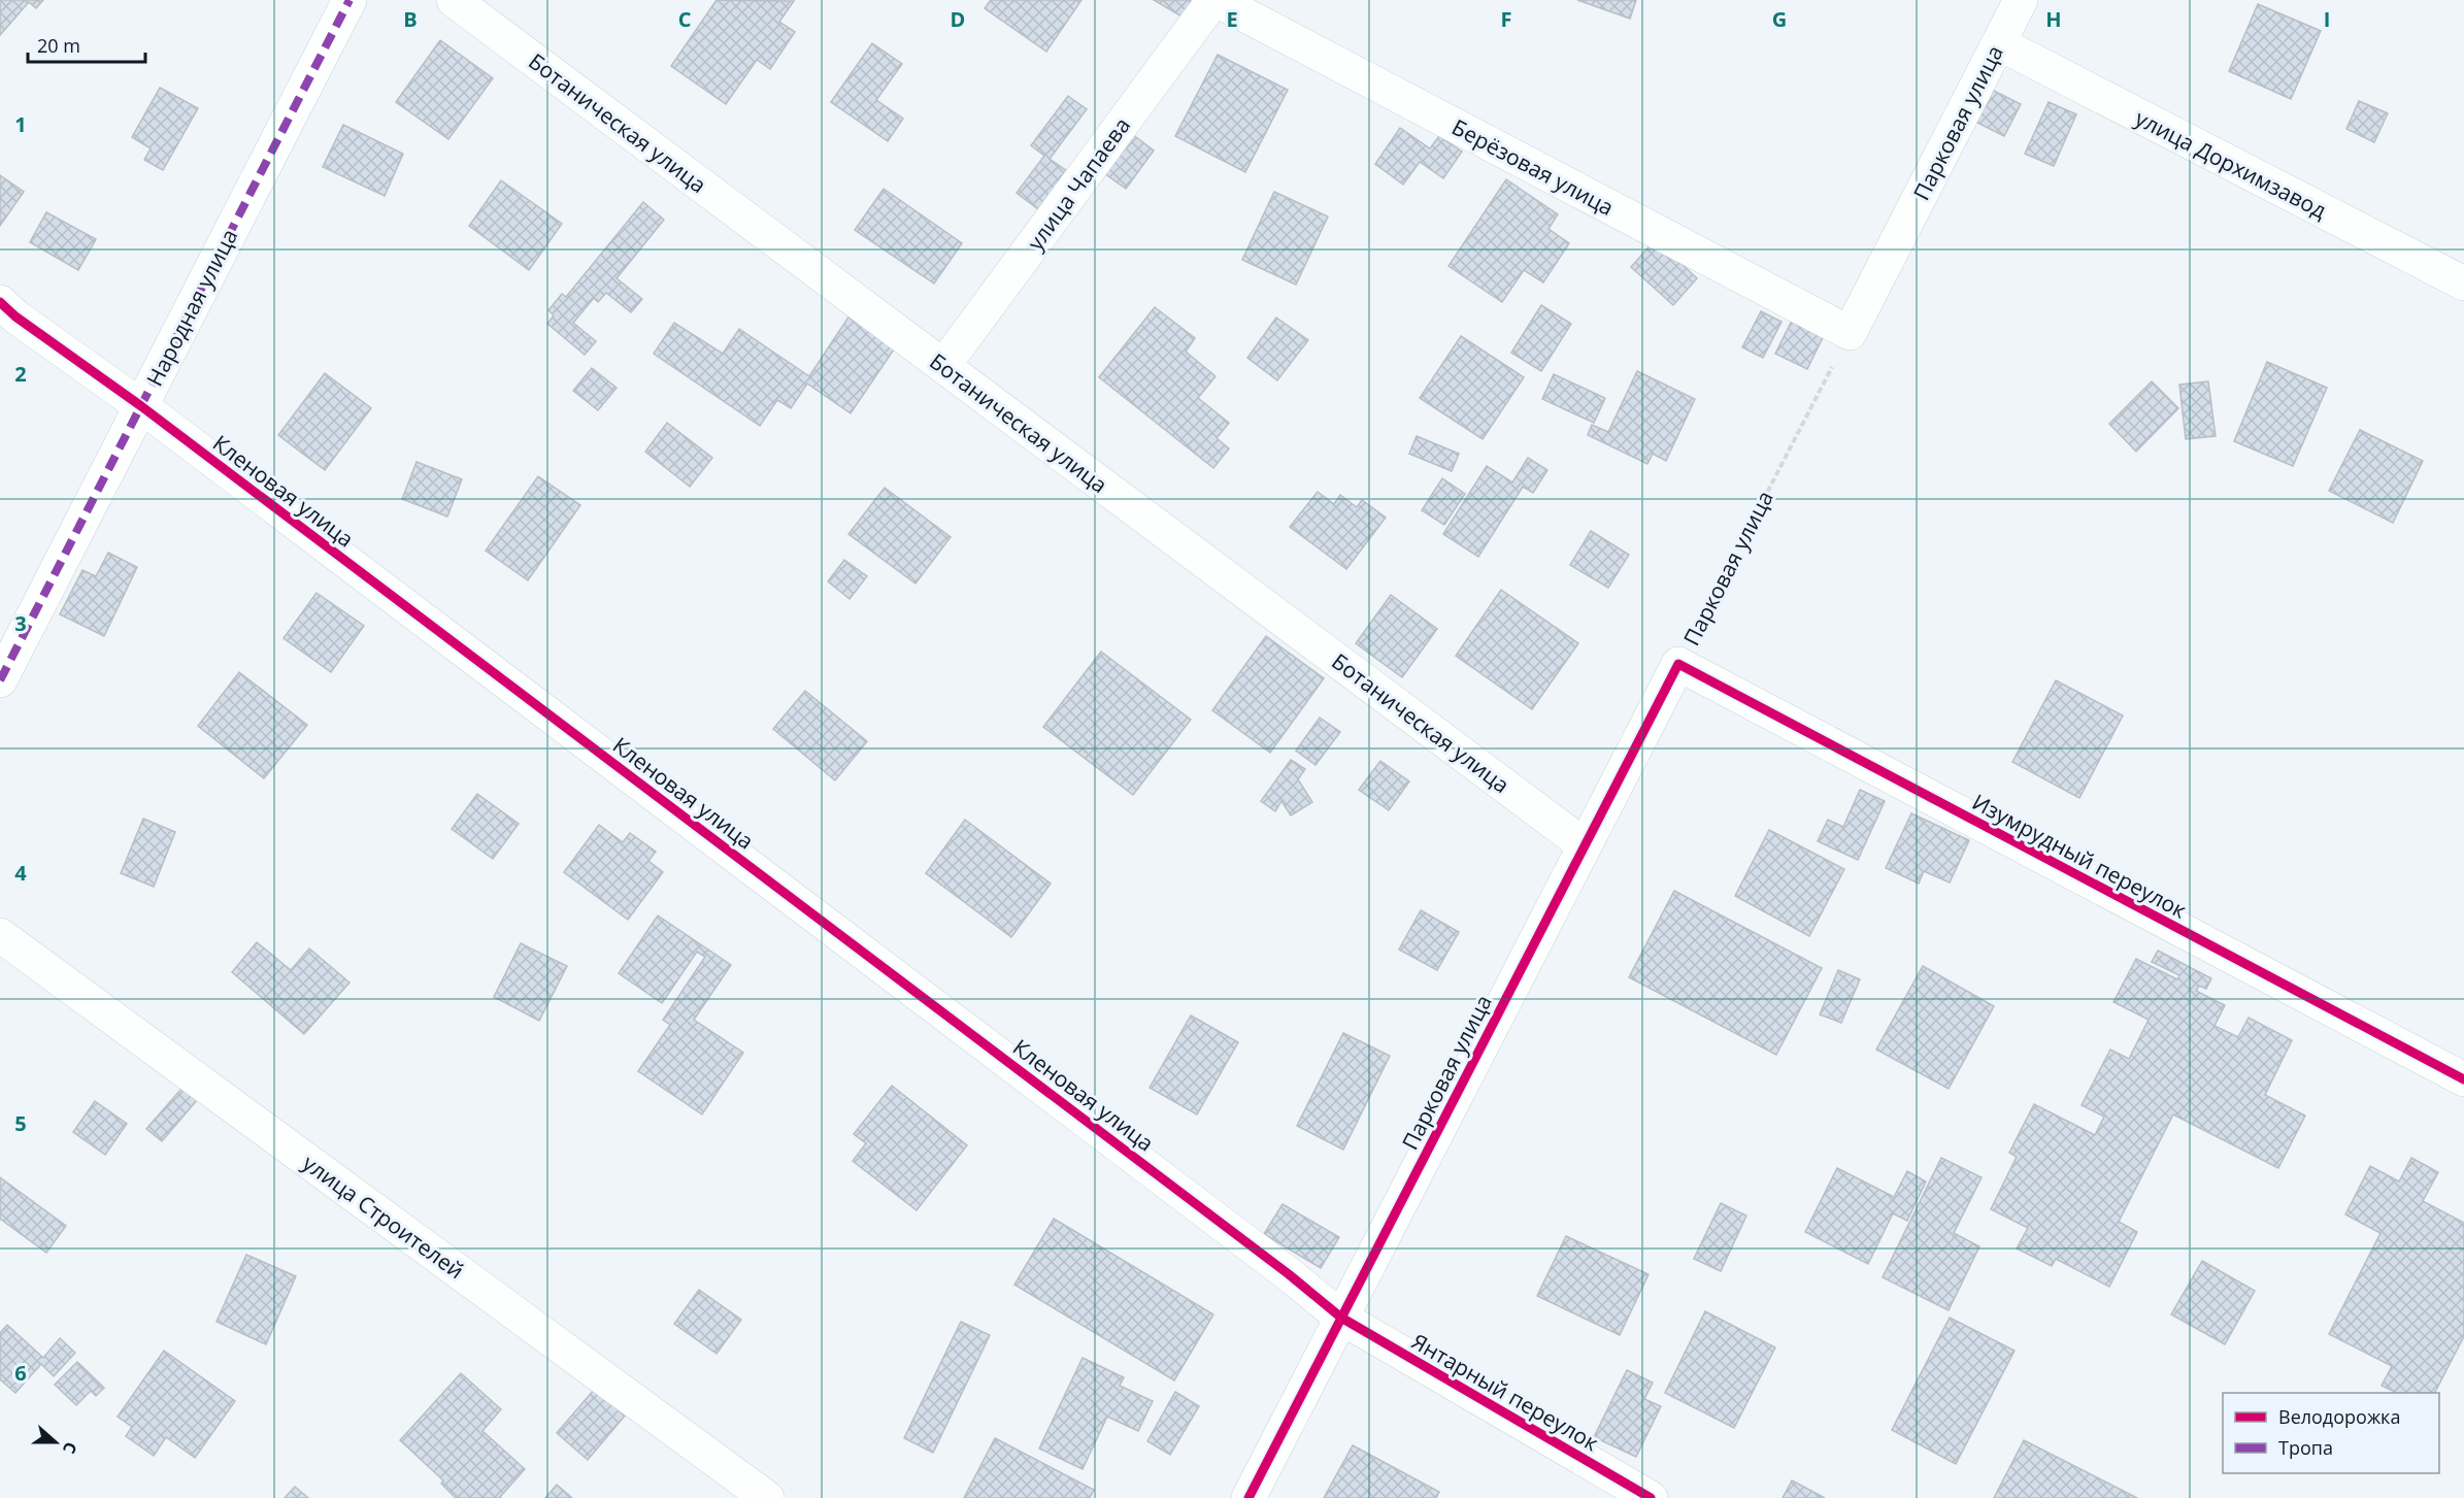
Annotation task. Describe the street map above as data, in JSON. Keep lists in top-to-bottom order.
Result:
{
  "streets": {
    "street": [
      "Ботаническая улица",
      "Парковая улица",
      "улица Дорхимзавод",
      "Берёзовая улица",
      "улица Чапаева",
      "Народная улица",
      "Кленовая улица",
      "Изумрудный переулок",
      "улица Строителей",
      "Янтарный переулок"
    ]
  },
  "crossings": [
    ["Ботаническая улица", "Парковая улица"],
    ["Ботаническая улица", "улица Чапаева"],
    ["Парковая улица", "улица Дорхимзавод"],
    ["Парковая улица", "Берёзовая улица"],
    ["Парковая улица", "Кленовая улица"],
    ["Парковая улица", "Изумрудный переулок"],
    ["Парковая улица", "Янтарный переулок"],
    ["Берёзовая улица", "улица Чапаева"],
    ["Народная улица", "Кленовая улица"],
    ["Кленовая улица", "Янтарный переулок"]
  ],
  "legend": ["Велодорожка", "Тропа"],
  "scale_bar": "20 m",
  "north": "right",
  "grid": {
    "columns": [
      "B",
      "C",
      "D",
      "E",
      "F",
      "G",
      "H",
      "I"
    ],
    "rows": [
      "1",
      "2",
      "3",
      "4",
      "5",
      "6"
    ]
  }
}
